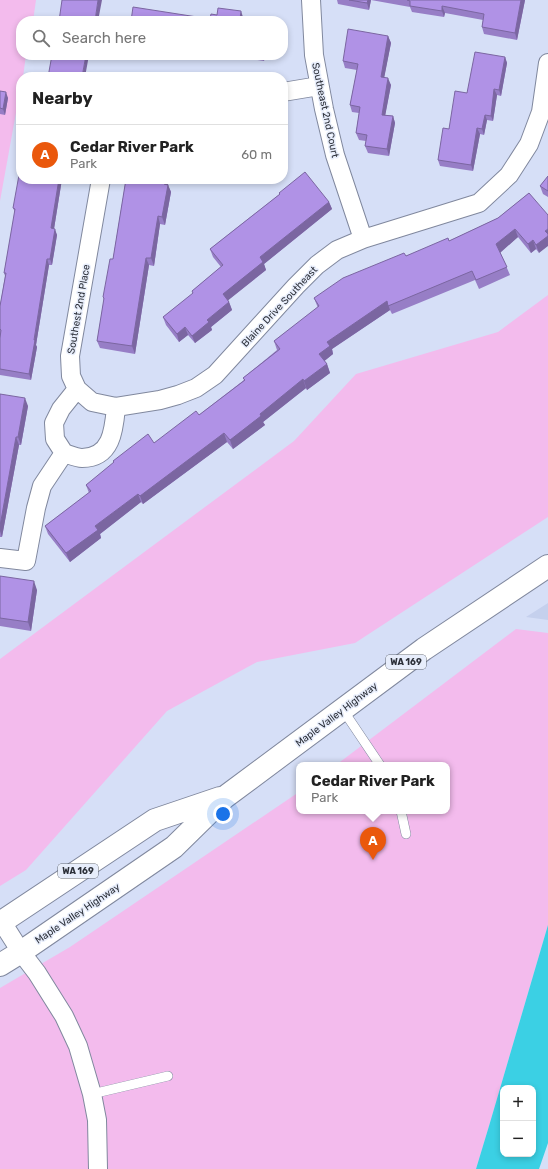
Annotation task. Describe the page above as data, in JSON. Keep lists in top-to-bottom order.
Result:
{
  "streets": {
    "main road": ["WA 169", "Maple Valley Highway"],
    "street": ["Southeast 2nd Court", "Blaine Drive Southeast", "Southest 2nd Place"]
  },
  "crossings": [
    ["Southeast 2nd Court", "Blaine Drive Southeast"],
    ["Blaine Drive Southeast", "Southest 2nd Place"]
  ],
  "page": {
    "search": "Search here",
    "heading": "Nearby",
    "list": [
      {
        "mark": "A",
        "name": "Cedar River Park",
        "note": "Park",
        "value": "60 m"
      }
    ],
    "popup": ["Cedar River Park", "Park"],
    "pins": "A",
    "map_buttons": ["+", "−"]
  }
}
